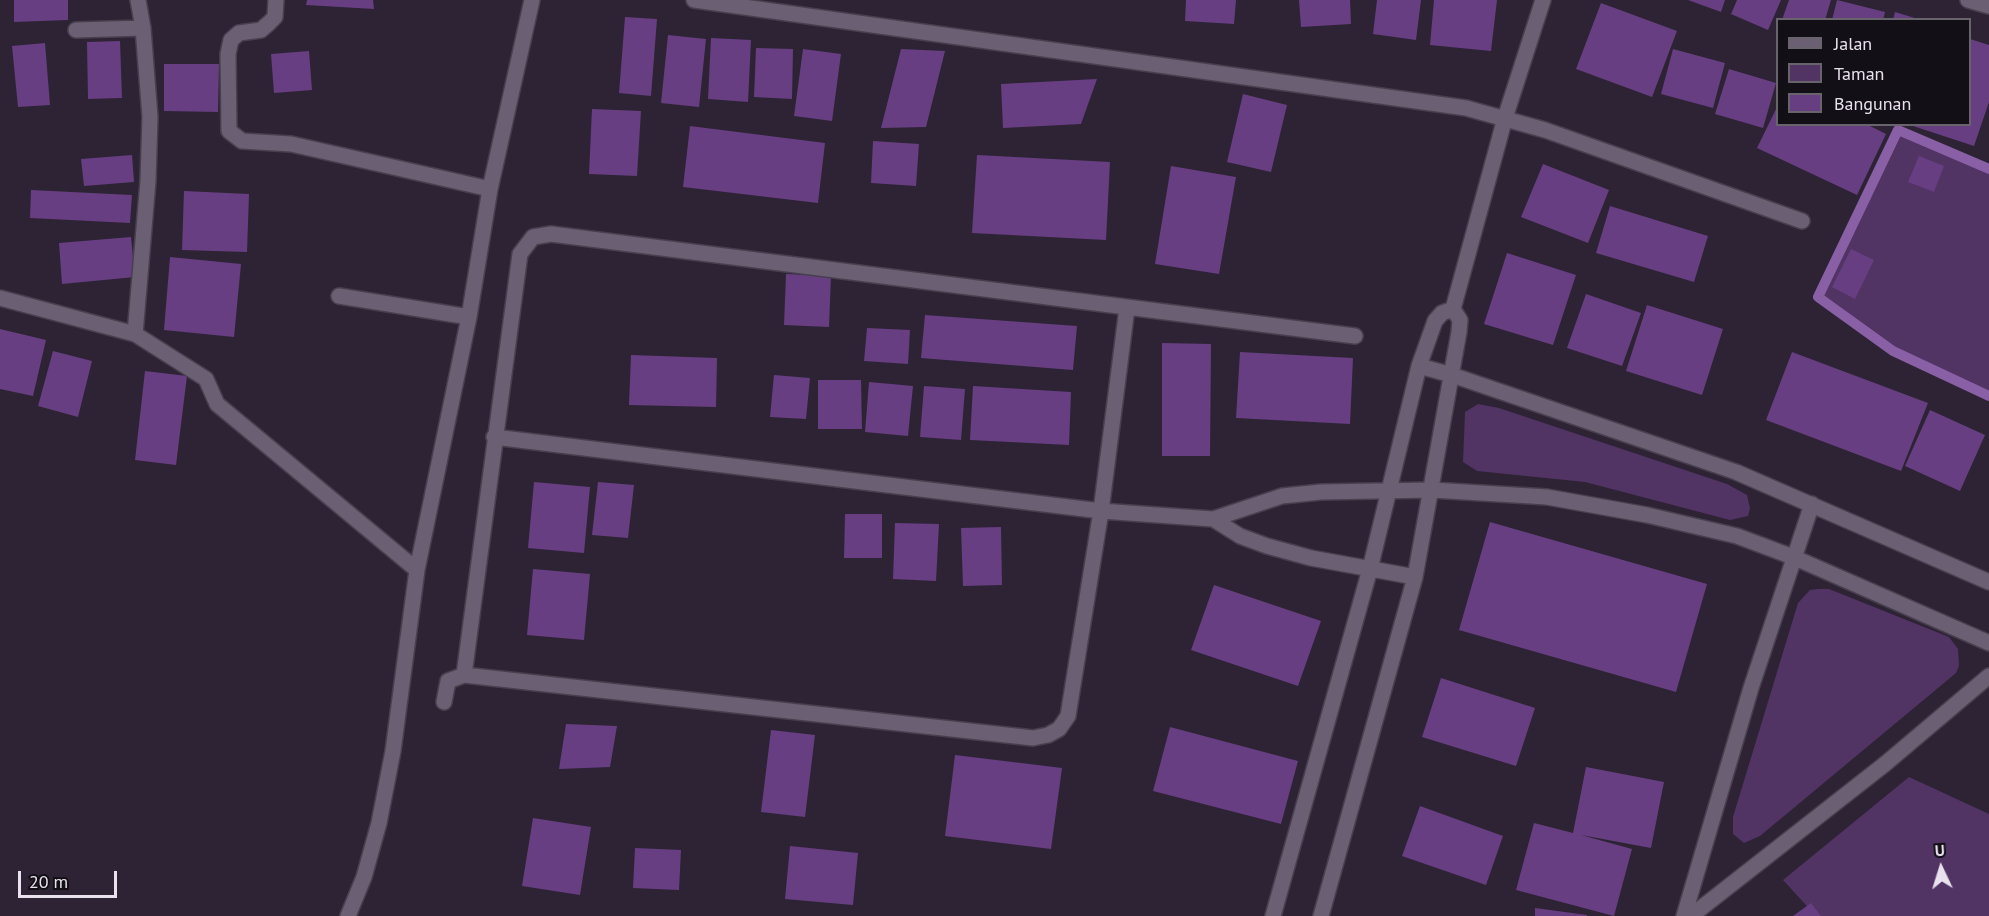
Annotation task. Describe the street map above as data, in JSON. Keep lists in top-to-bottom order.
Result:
{
  "legend": ["Jalan", "Taman", "Bangunan"],
  "scale_bar": "20 m",
  "north": "top"
}
